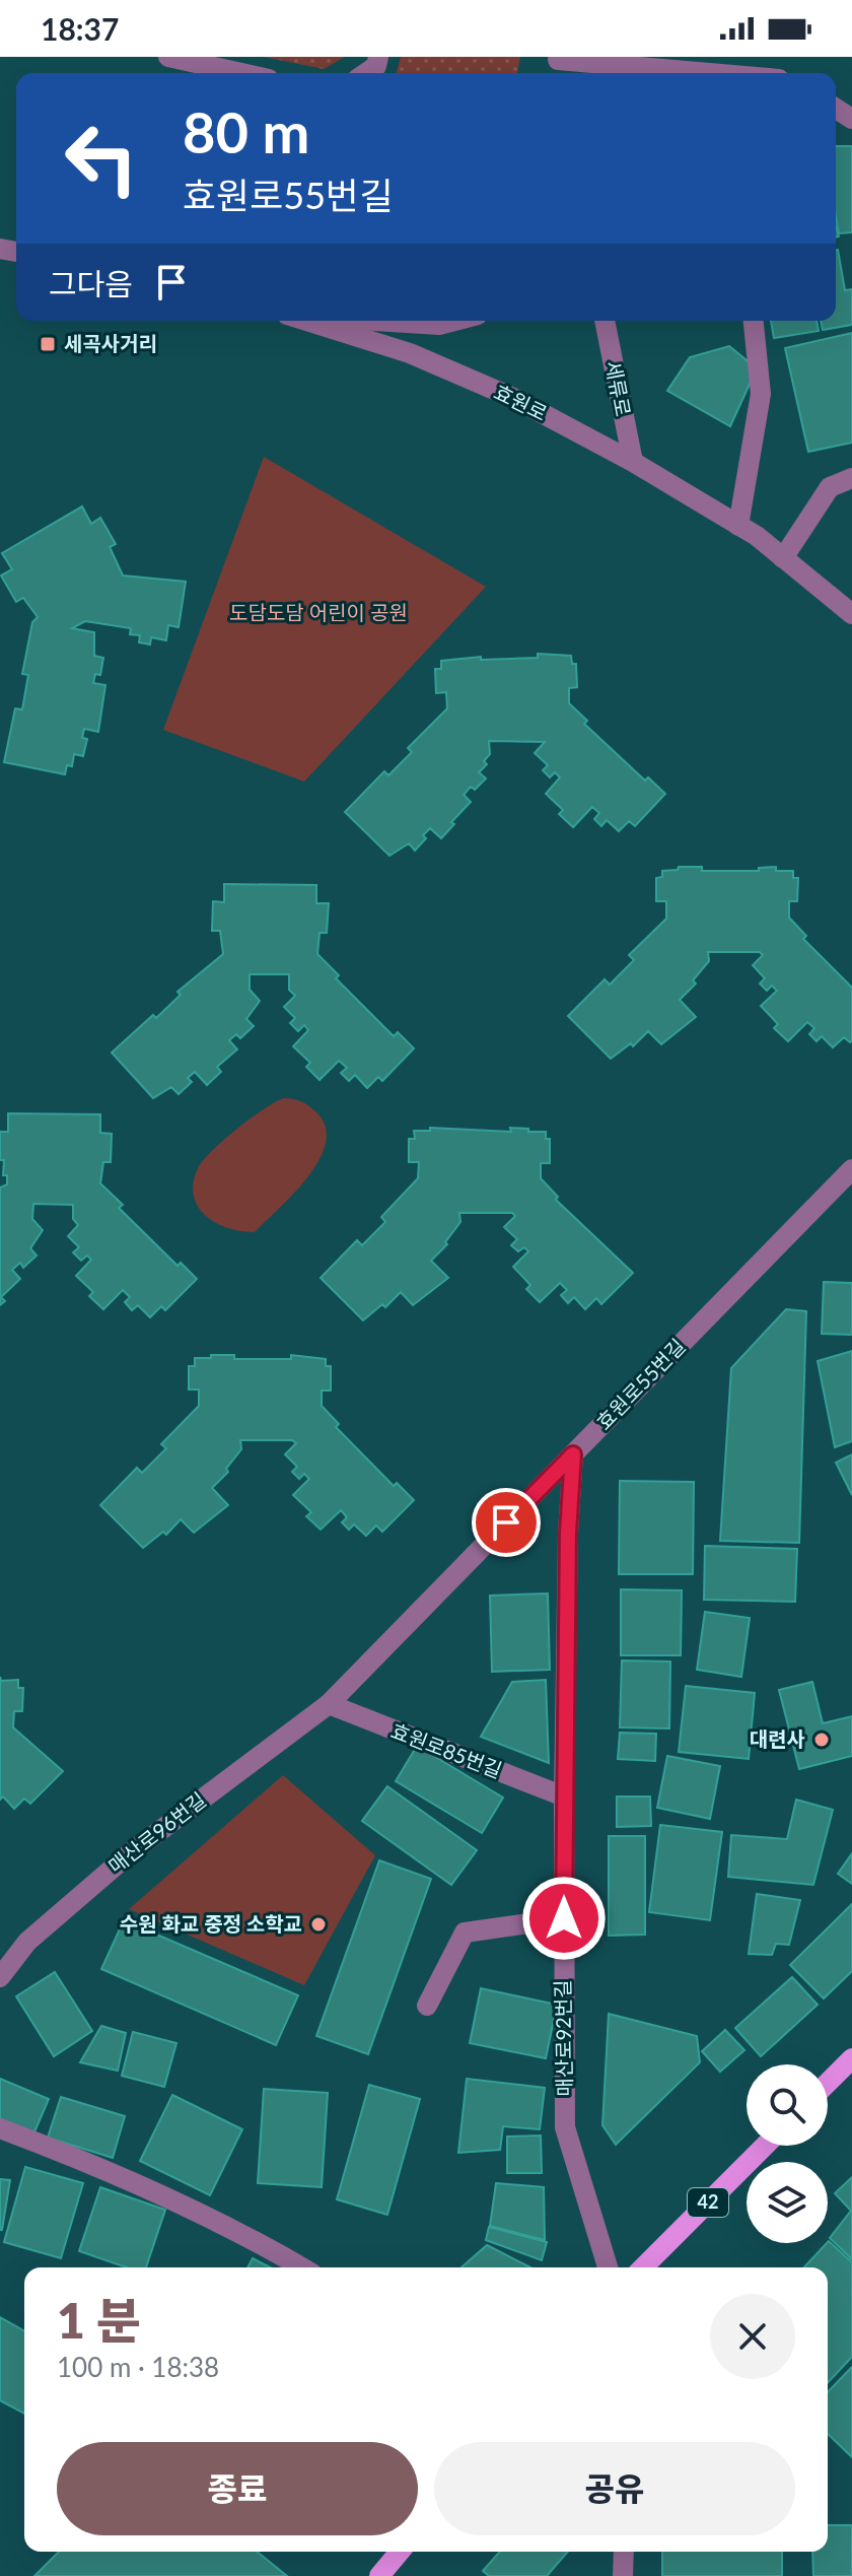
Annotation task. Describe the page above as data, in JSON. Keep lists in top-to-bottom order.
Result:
{
  "streets": {
    "main road": ["42"],
    "street": [
      "세류로",
      "효원로",
      "효원로55번길",
      "효원로85번길",
      "매산로96번길",
      "매산로92번길"
    ]
  },
  "crossings": [
    ["세류로", "효원로"],
    ["효원로55번길", "효원로85번길"],
    ["효원로55번길", "매산로96번길"],
    ["효원로55번길", "매산로92번길"],
    ["효원로85번길", "매산로96번길"],
    ["효원로85번길", "매산로92번길"]
  ],
  "parks": ["도담도담 어린이 공원"],
  "places": {
    "transit": ["세곡사거리"],
    "other": ["대련사", "수원 화교 중정 소학교"]
  },
  "page": {
    "status": "18:37",
    "turn": ["80 m", "효원로55번길"],
    "then": "그다음",
    "heading": ["1 분", "100 m · 18:38"],
    "buttons": ["종료", "공유"]
  }
}
